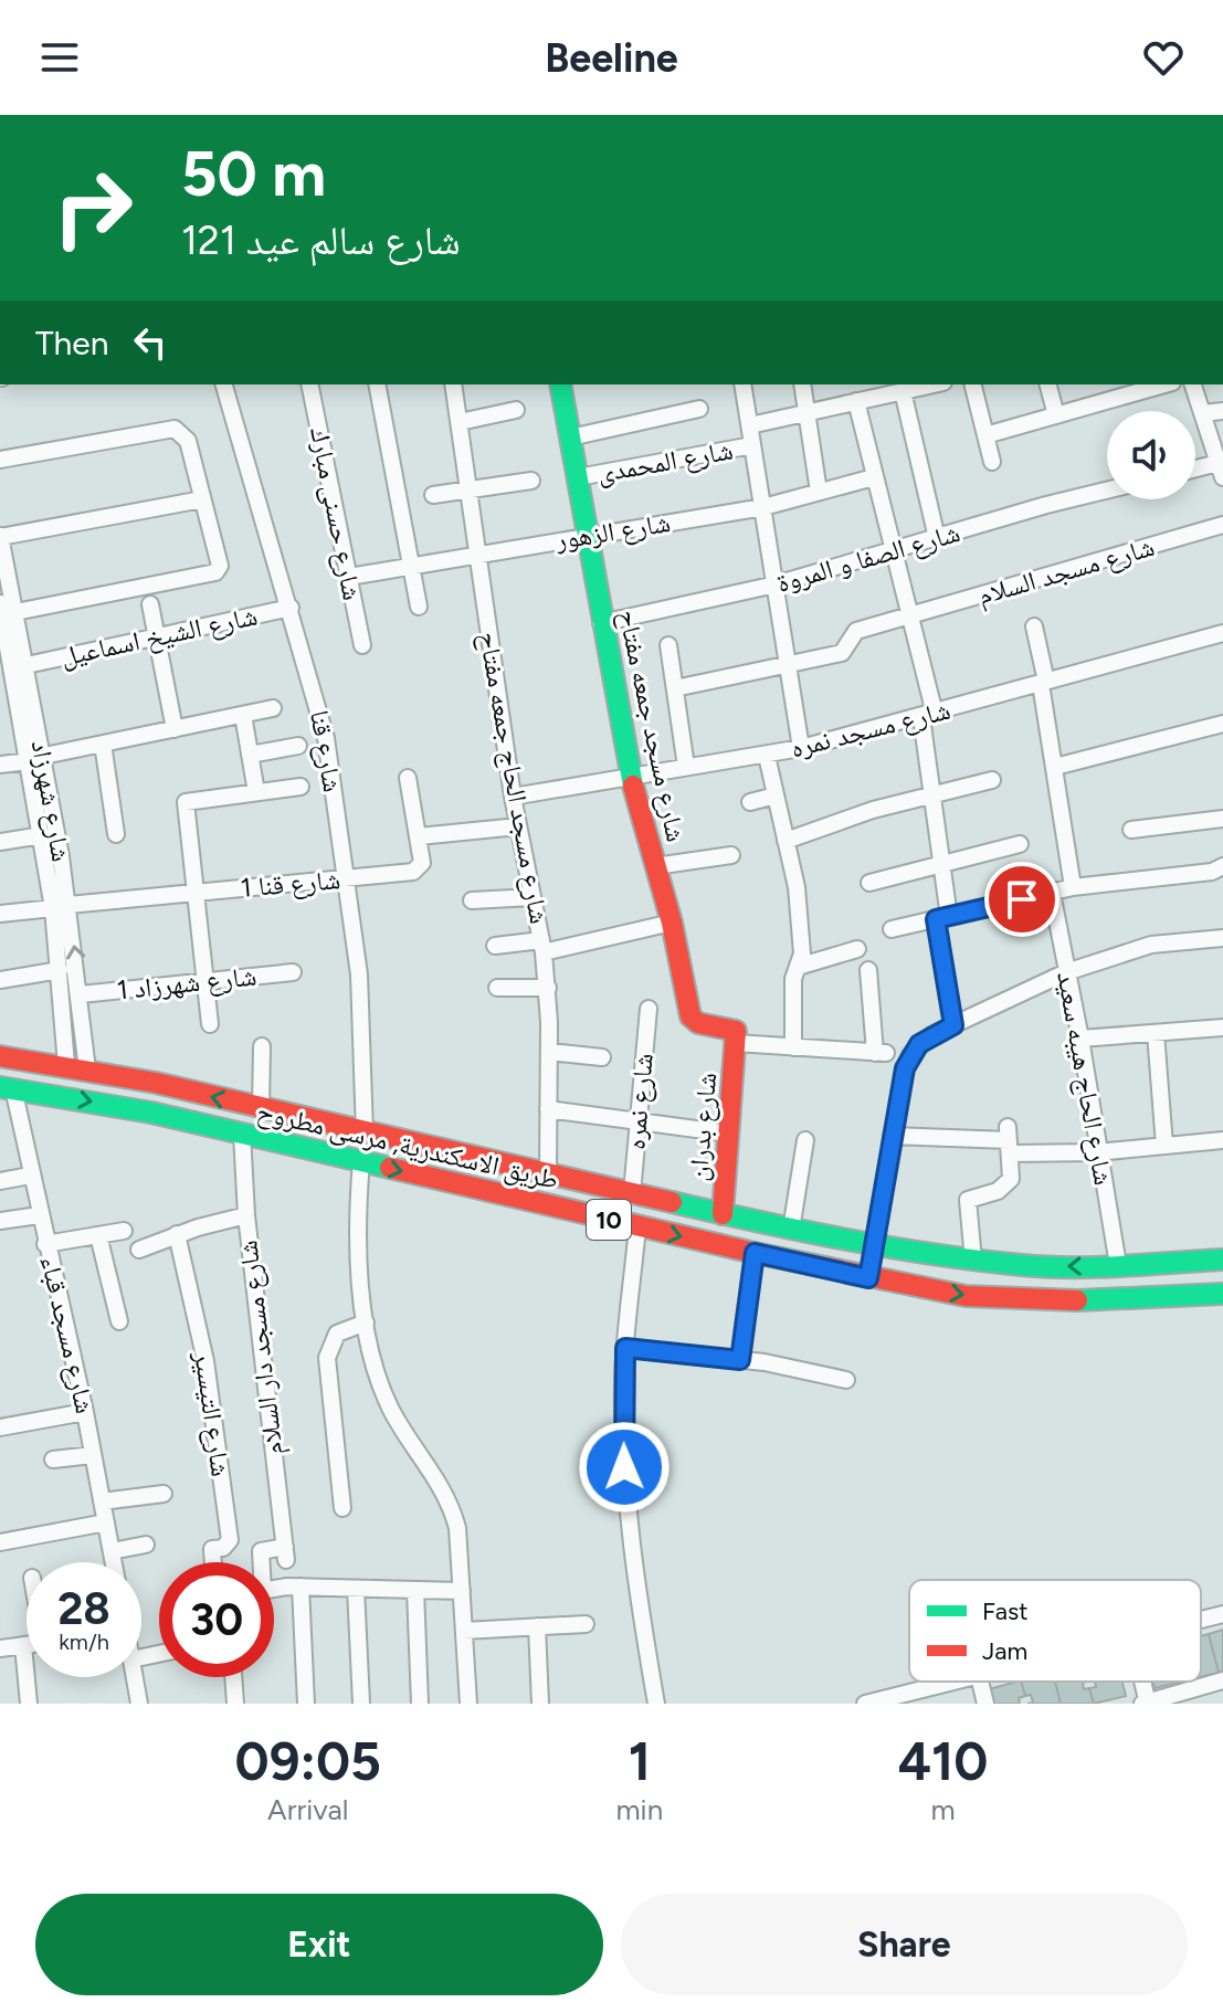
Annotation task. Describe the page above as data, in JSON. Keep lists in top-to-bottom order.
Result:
{
  "streets": {
    "main road": [
      "شارع مسجد جمعه مفتاح",
      "شارع بدران",
      "طريق الاسكندرية, مرسى مطروح",
      "10"
    ],
    "street": [
      "شارع المحمدى",
      "شارع حسنى مبارك",
      "شارع الزهور",
      "شارع الصفا و المروة",
      "شارع مسجد السلام",
      "شارع الشيخ اسماعيل",
      "شارع مسجد نمره",
      "شارع قنا",
      "شارع مسجد الحاج جمعه مفتاح",
      "شارع شهرزاد",
      "شارع قنا 1",
      "شارع شهرزاد 1",
      "شارع الحاج هيبه سعيد",
      "شارع نمره",
      "شارع مسجد قباء",
      "شارع مسجد دار السلام",
      "شارع التيسير"
    ]
  },
  "crossings": [
    ["شارع المحمدى", "شارع مسجد جمعه مفتاح"],
    ["شارع حسنى مبارك", "شارع الزهور"],
    ["شارع الزهور", "شارع مسجد جمعه مفتاح"],
    ["شارع الزهور", "شارع مسجد الحاج جمعه مفتاح"],
    ["شارع الصفا و المروة", "شارع مسجد جمعه مفتاح"],
    ["شارع الشيخ اسماعيل", "شارع قنا"],
    ["شارع الشيخ اسماعيل", "شارع شهرزاد"],
    ["شارع مسجد جمعه مفتاح", "شارع مسجد نمره"],
    ["شارع مسجد جمعه مفتاح", "شارع بدران"],
    ["شارع مسجد نمره", "شارع مسجد الحاج جمعه مفتاح"],
    ["شارع قنا", "شارع قنا 1"],
    ["شارع قنا", "طريق الاسكندرية, مرسى مطروح"],
    ["شارع مسجد الحاج جمعه مفتاح", "طريق الاسكندرية, مرسى مطروح"],
    ["شارع شهرزاد", "شارع قنا 1"],
    ["شارع شهرزاد", "شارع شهرزاد 1"],
    ["شارع شهرزاد", "طريق الاسكندرية, مرسى مطروح"],
    ["شارع الحاج هيبه سعيد", "طريق الاسكندرية, مرسى مطروح"],
    ["شارع نمره", "طريق الاسكندرية, مرسى مطروح"],
    ["شارع بدران", "طريق الاسكندرية, مرسى مطروح"],
    ["طريق الاسكندرية, مرسى مطروح", "شارع مسجد قباء"],
    ["طريق الاسكندرية, مرسى مطروح", "شارع مسجد دار السلام"]
  ],
  "legend": ["Fast", "Jam"],
  "page": {
    "header": "Beeline",
    "turn": ["50 m", "شارع سالم عيد 121"],
    "then": "Then",
    "speed": "28 km/h",
    "limit": "30",
    "eta": [
      "09:05",
      "Arrival",
      "1",
      "min",
      "410",
      "m"
    ],
    "buttons": ["Exit", "Share"]
  }
}
